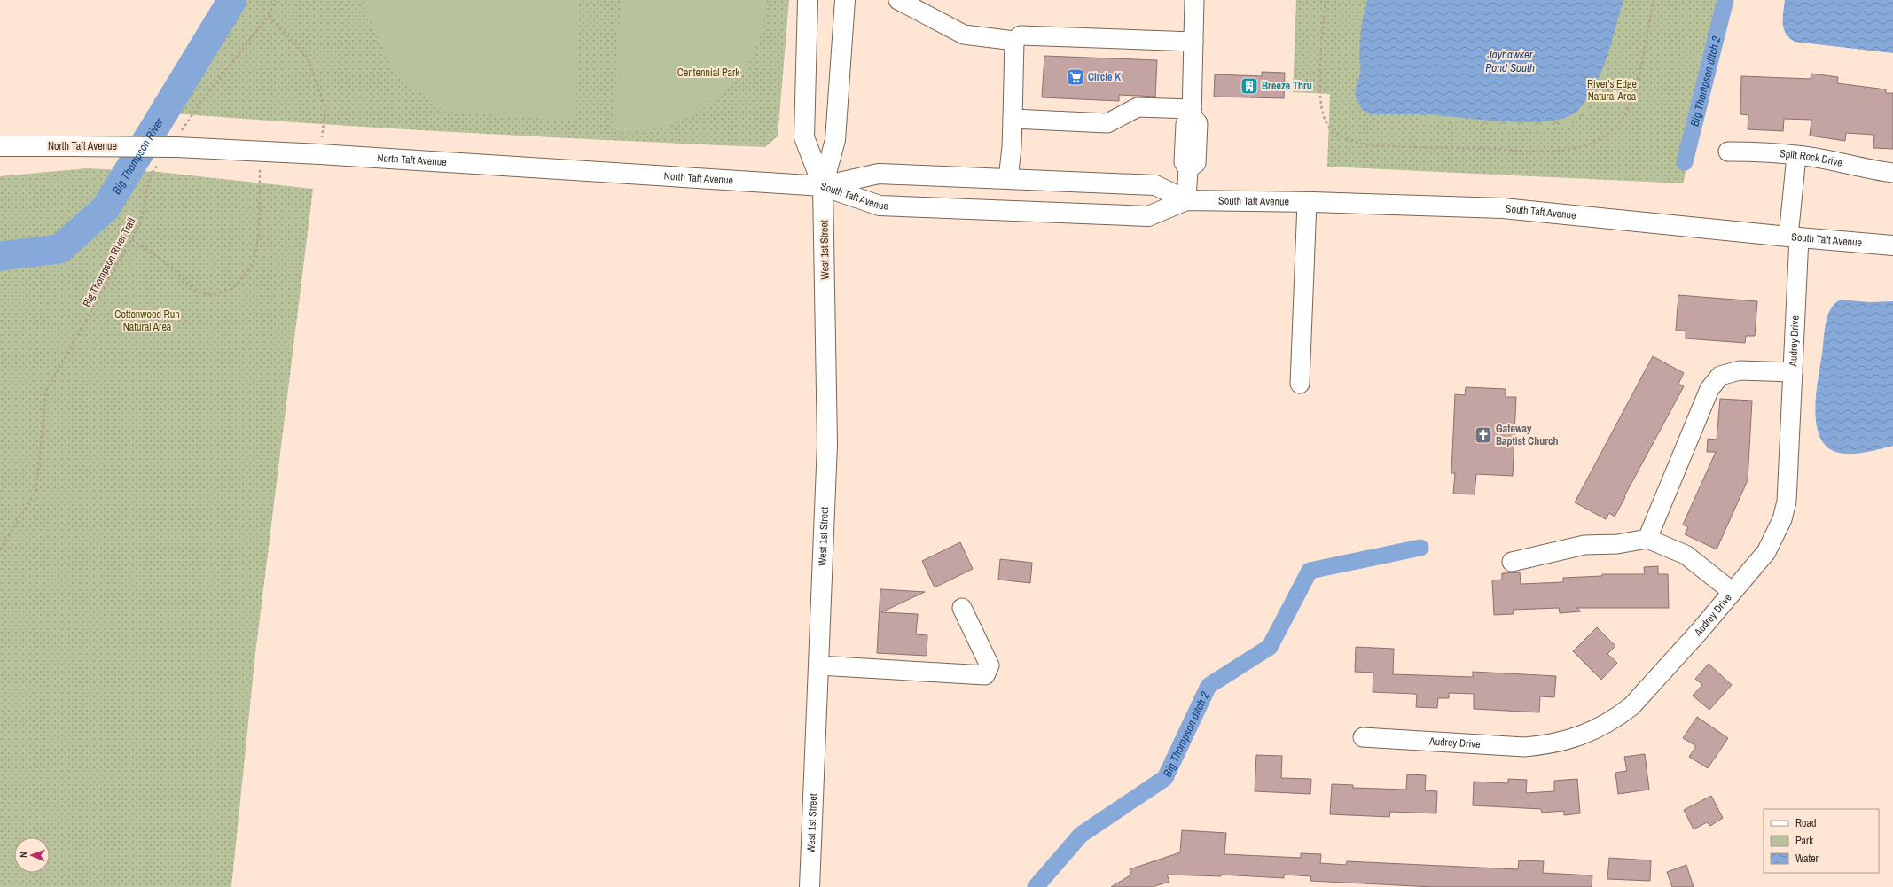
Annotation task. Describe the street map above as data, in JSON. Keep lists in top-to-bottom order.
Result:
{
  "streets": {
    "main road": ["North Taft Avenue", "South Taft Avenue", "West 1st Street"],
    "street": ["Split Rock Drive", "Audrey Drive"],
    "path": ["Big Thompson River Trail"]
  },
  "crossings": [
    ["North Taft Avenue", "South Taft Avenue"],
    ["North Taft Avenue", "West 1st Street"],
    ["North Taft Avenue", "Big Thompson River Trail"],
    ["Split Rock Drive", "Audrey Drive"],
    ["South Taft Avenue", "West 1st Street"],
    ["South Taft Avenue", "Audrey Drive"]
  ],
  "water": ["Jayhawker Pond South", "Big Thompson ditch 2", "Big Thompson River"],
  "parks": ["Centennial Park", "River's Edge Natural Area", "Cottonwood Run Natural Area"],
  "places": {
    "supermarket": ["Circle K"],
    "building": ["Breeze Thru"],
    "church": ["Gateway Baptist Church"]
  },
  "legend": ["Road", "Park", "Water"],
  "north": "left"
}
